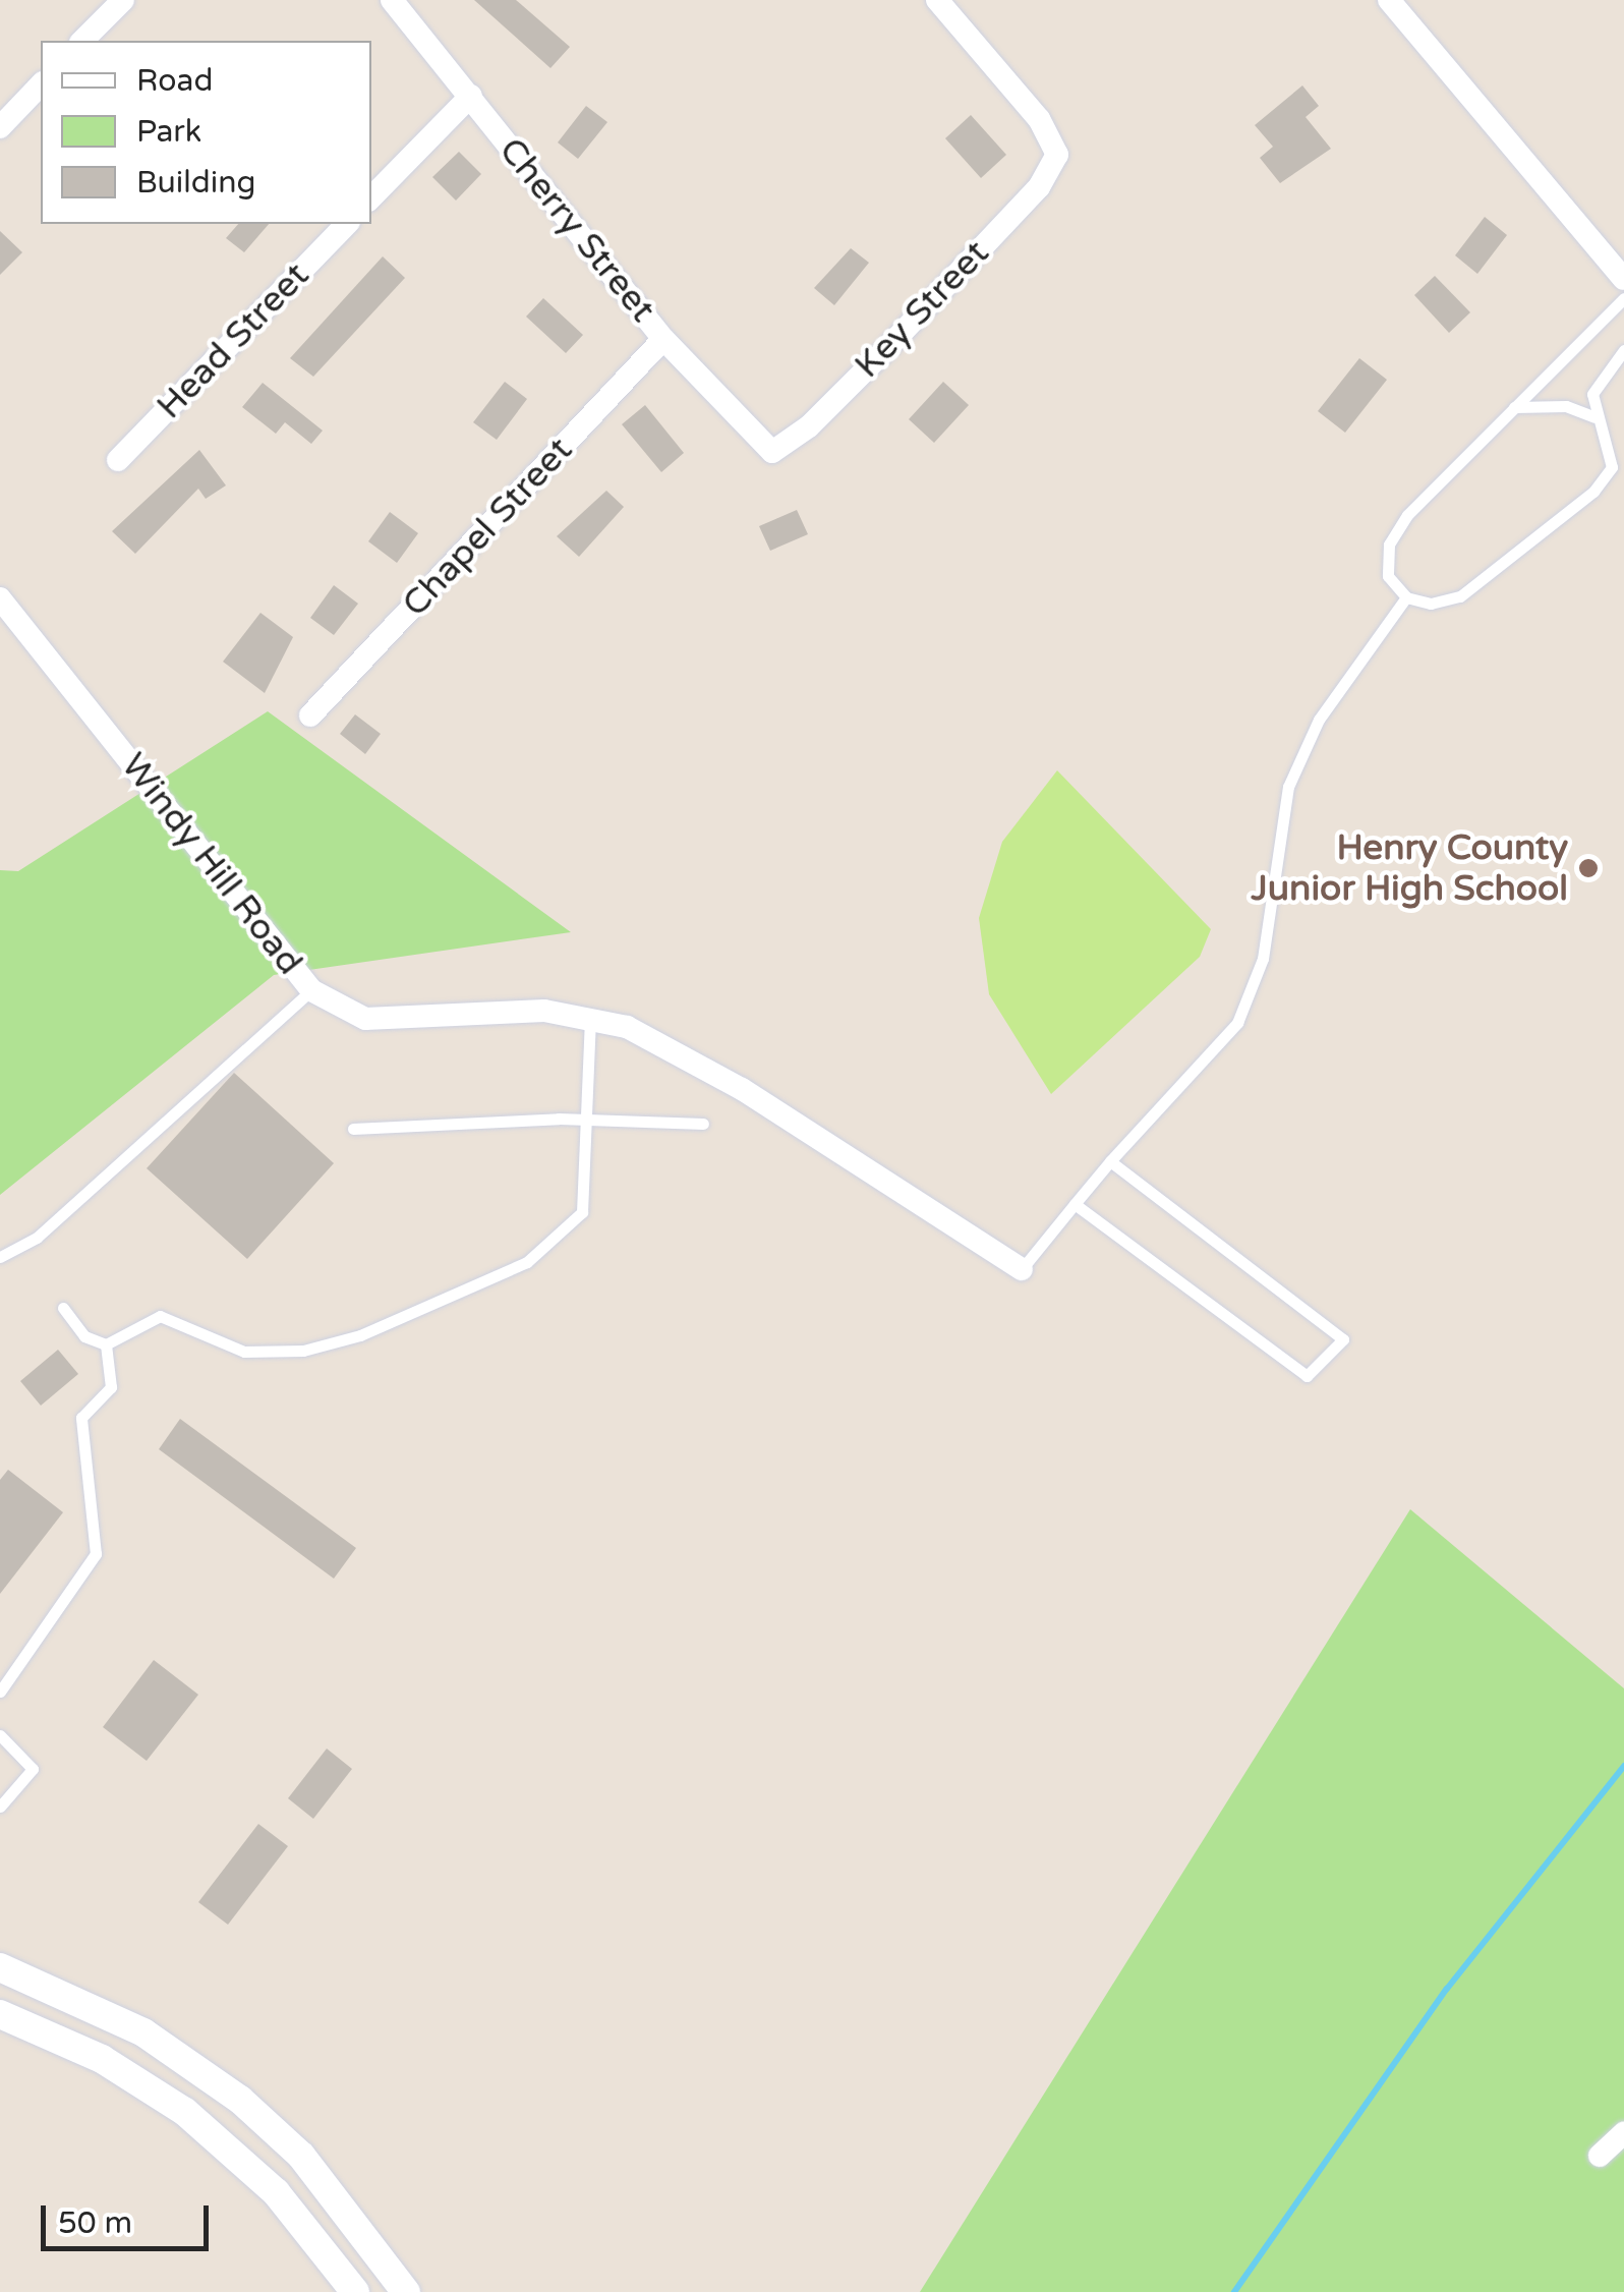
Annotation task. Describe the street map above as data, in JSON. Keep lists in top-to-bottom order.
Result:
{
  "streets": {
    "street": [
      "Cherry Street",
      "Key Street",
      "Head Street",
      "Chapel Street",
      "Windy Hill Road"
    ]
  },
  "crossings": [
    ["Cherry Street", "Key Street"],
    ["Cherry Street", "Chapel Street"]
  ],
  "places": ["Henry County Junior High School"],
  "legend": ["Road", "Park", "Building"],
  "scale_bar": "50 m"
}
